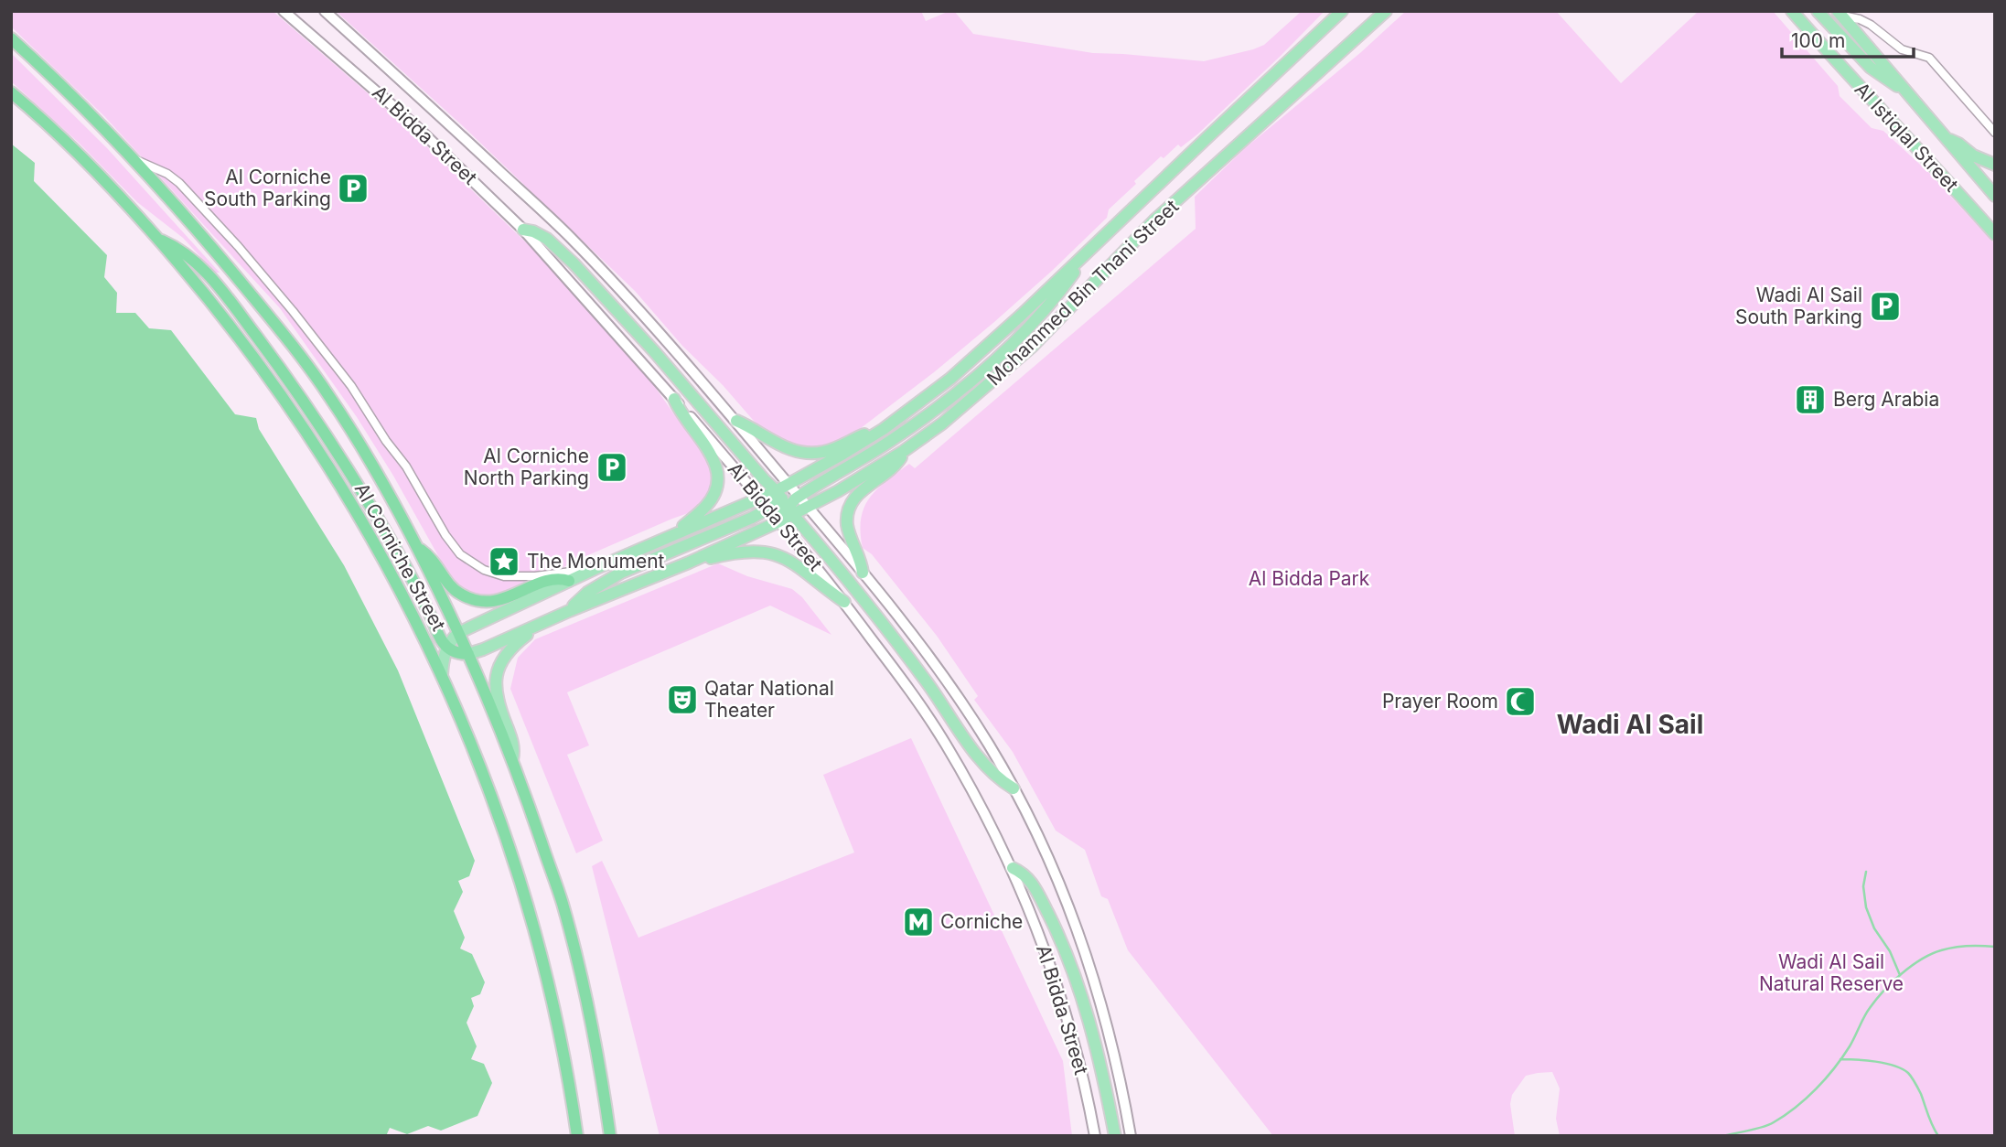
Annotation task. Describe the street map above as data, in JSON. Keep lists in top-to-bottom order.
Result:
{
  "streets": {
    "highway": ["Al Corniche Street"],
    "main road": ["Al Bidda Street", "Al Istiqlal Street", "Mohammed Bin Thani Street"]
  },
  "crossings": [
    ["Al Bidda Street", "Mohammed Bin Thani Street"],
    ["Mohammed Bin Thani Street", "Al Corniche Street"]
  ],
  "districts": ["Wadi Al Sail"],
  "parks": ["Al Bidda Park", "Wadi Al Sail Natural Reserve"],
  "places": {
    "parking": ["Al Corniche South Parking", "Wadi Al Sail South Parking", "Al Corniche North Parking"],
    "building": ["Berg Arabia"],
    "place": ["The Monument"],
    "theatre": ["Qatar National Theater"],
    "mosque": ["Prayer Room"],
    "metro station": ["Corniche"]
  },
  "scale_bar": "100 m"
}
